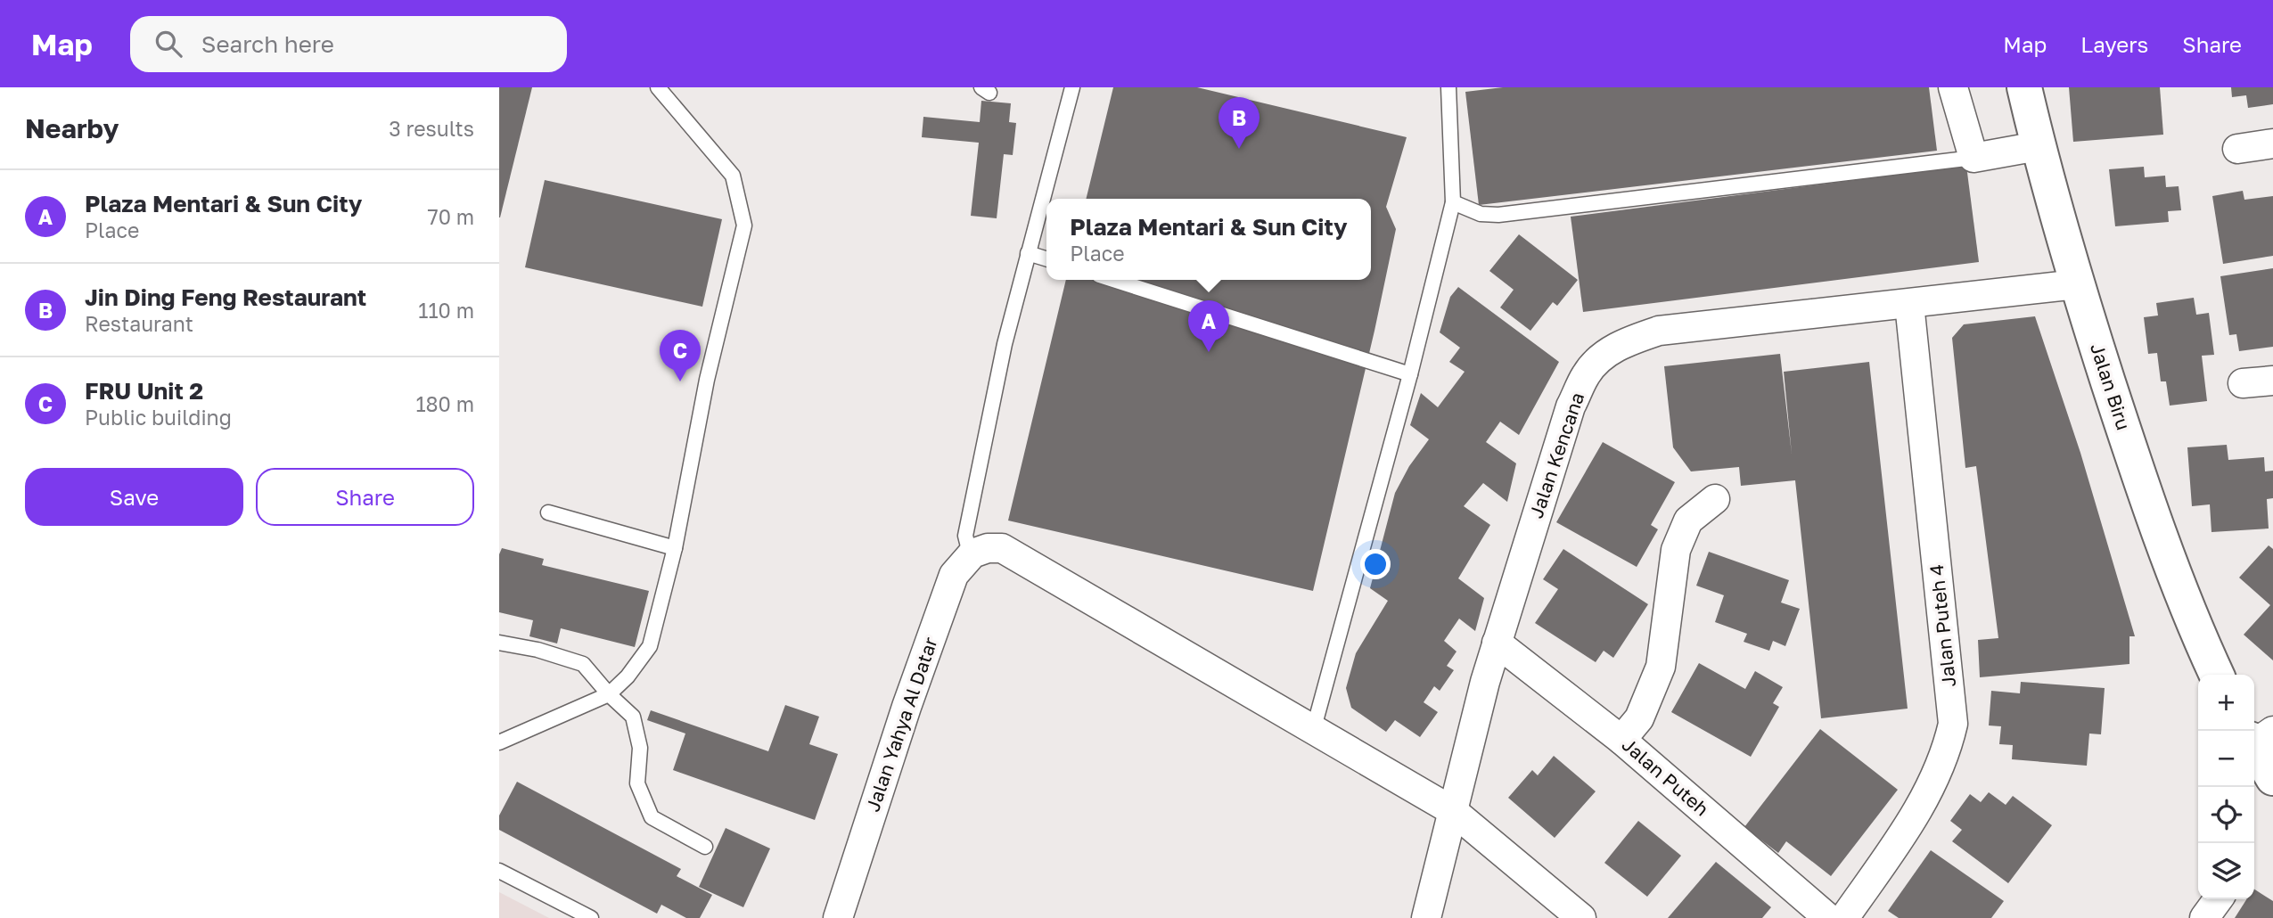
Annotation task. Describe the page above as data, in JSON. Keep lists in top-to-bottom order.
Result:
{
  "streets": {
    "street": [
      "Jalan Biru",
      "Jalan Kencana",
      "Jalan Puteh 4",
      "Jalan Yahya Al Datar",
      "Jalan Puteh"
    ]
  },
  "crossings": [
    ["Jalan Biru", "Jalan Kencana"],
    ["Jalan Kencana", "Jalan Puteh 4"],
    ["Jalan Kencana", "Jalan Puteh"]
  ],
  "page": {
    "header": "Map",
    "search": "Search here",
    "nav": ["Map", "Layers", "Share"],
    "heading": ["Nearby", "3 results"],
    "pins": ["B", "A", "C"],
    "list": [
      {
        "mark": "A",
        "name": "Plaza Mentari & Sun City",
        "note": "Place",
        "value": "70 m"
      },
      {
        "mark": "B",
        "name": "Jin Ding Feng Restaurant",
        "note": "Restaurant",
        "value": "110 m"
      },
      {
        "mark": "C",
        "name": "FRU Unit 2",
        "note": "Public building",
        "value": "180 m"
      }
    ],
    "popup": ["Plaza Mentari & Sun City", "Place"],
    "buttons": ["Save", "Share"],
    "map_buttons": ["+", "−"]
  }
}
